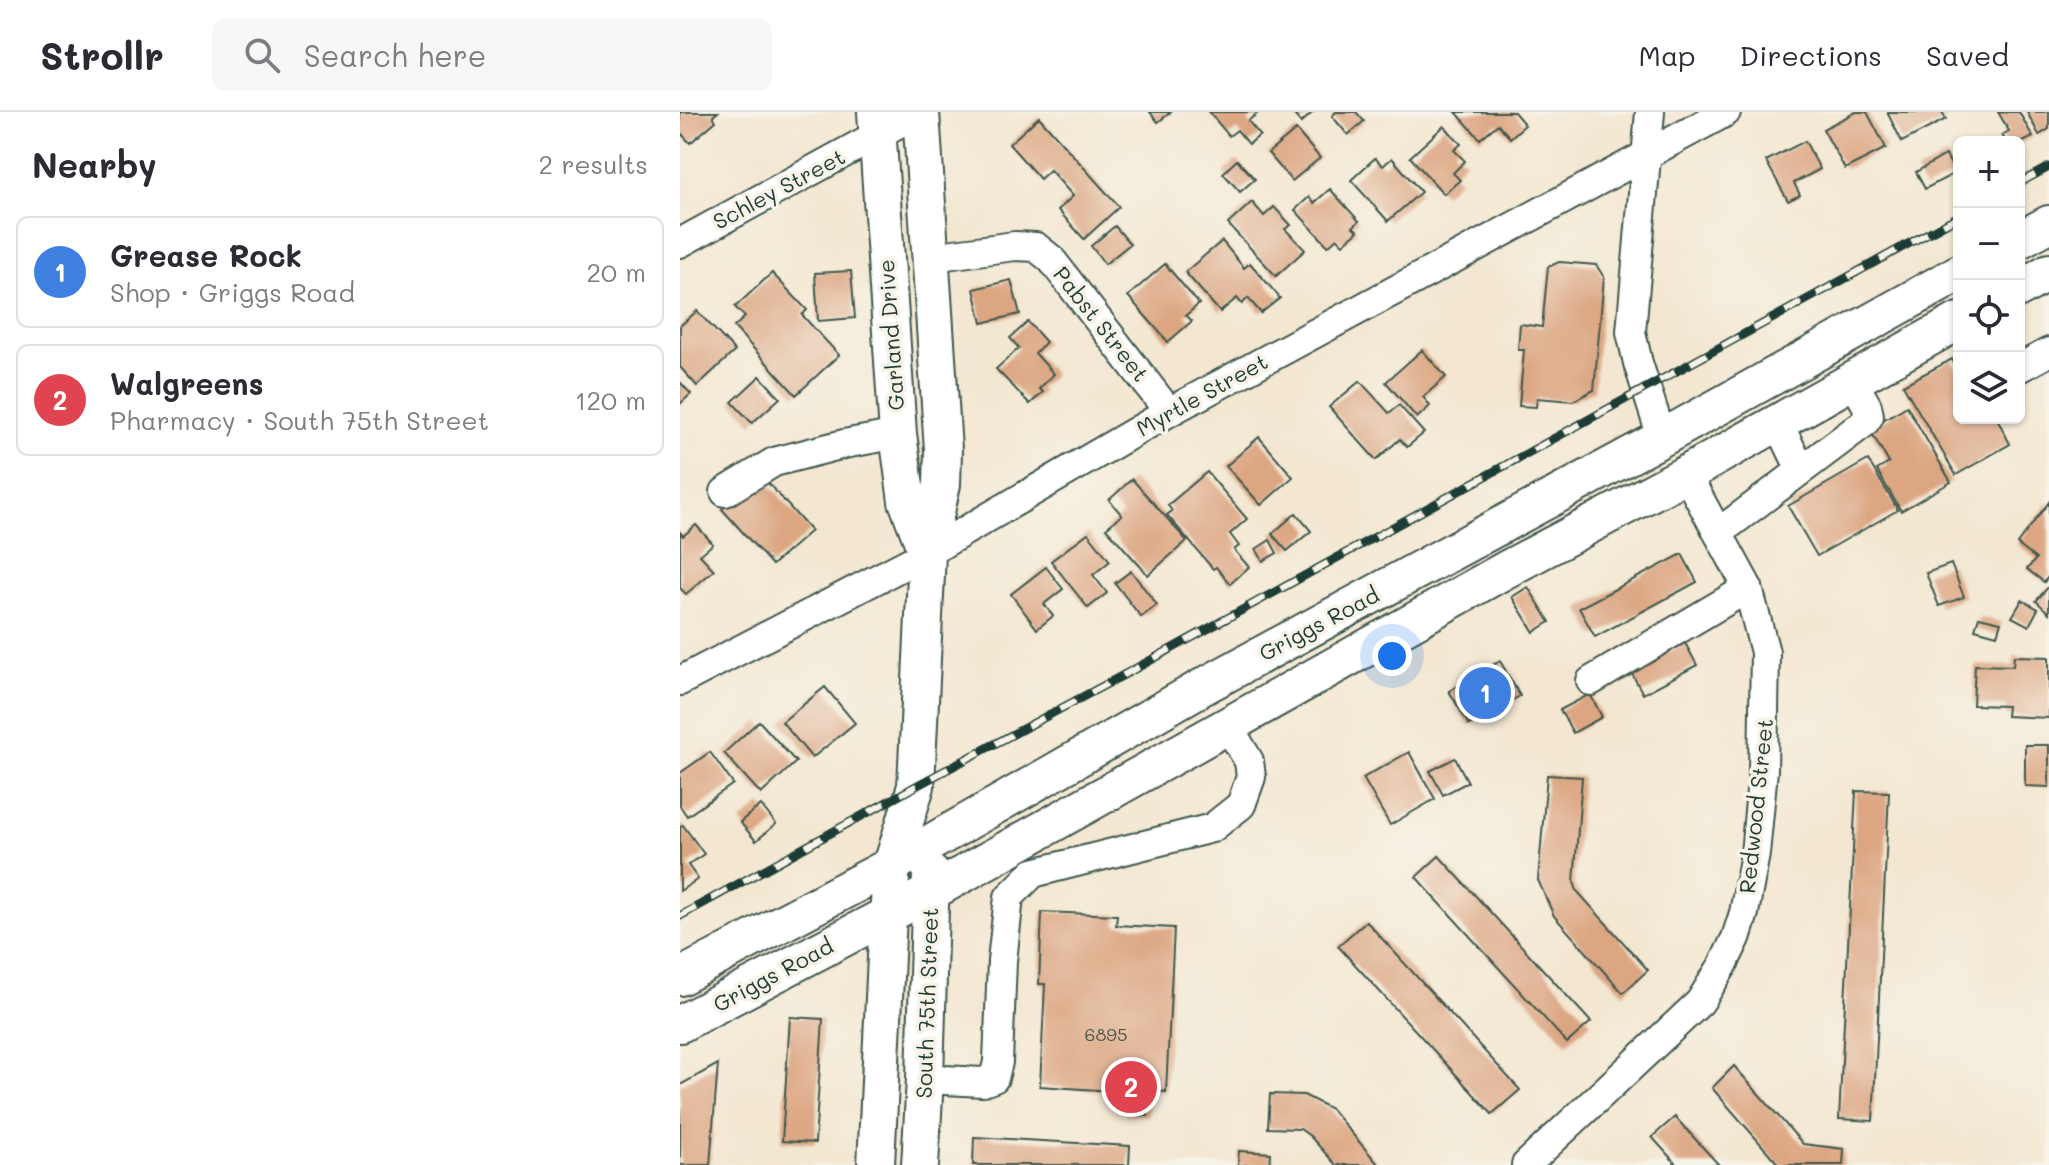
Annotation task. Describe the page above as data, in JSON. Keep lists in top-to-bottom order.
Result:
{
  "streets": {
    "main road": ["Garland Drive", "Griggs Road", "South 75th Street"],
    "street": [
      "Schley Street",
      "Pabst Street",
      "Myrtle Street",
      "Redwood Street"
    ]
  },
  "crossings": [
    ["Schley Street", "Garland Drive"],
    ["Pabst Street", "Garland Drive"],
    ["Pabst Street", "Myrtle Street"],
    ["Garland Drive", "Myrtle Street"],
    ["Garland Drive", "Griggs Road"],
    ["Garland Drive", "South 75th Street"],
    ["Griggs Road", "Redwood Street"],
    ["Griggs Road", "South 75th Street"]
  ],
  "house_numbers": ["6895"],
  "page": {
    "header": "Strollr",
    "search": "Search here",
    "nav": ["Map", "Directions", "Saved"],
    "heading": ["Nearby", "2 results"],
    "map_buttons": ["+", "−"],
    "list": [
      {
        "mark": "1",
        "name": "Grease Rock",
        "note": "Shop · Griggs Road",
        "value": "20 m"
      },
      {
        "mark": "2",
        "name": "Walgreens",
        "note": "Pharmacy · South 75th Street",
        "value": "120 m"
      }
    ],
    "pins": ["1", "2"]
  }
}
